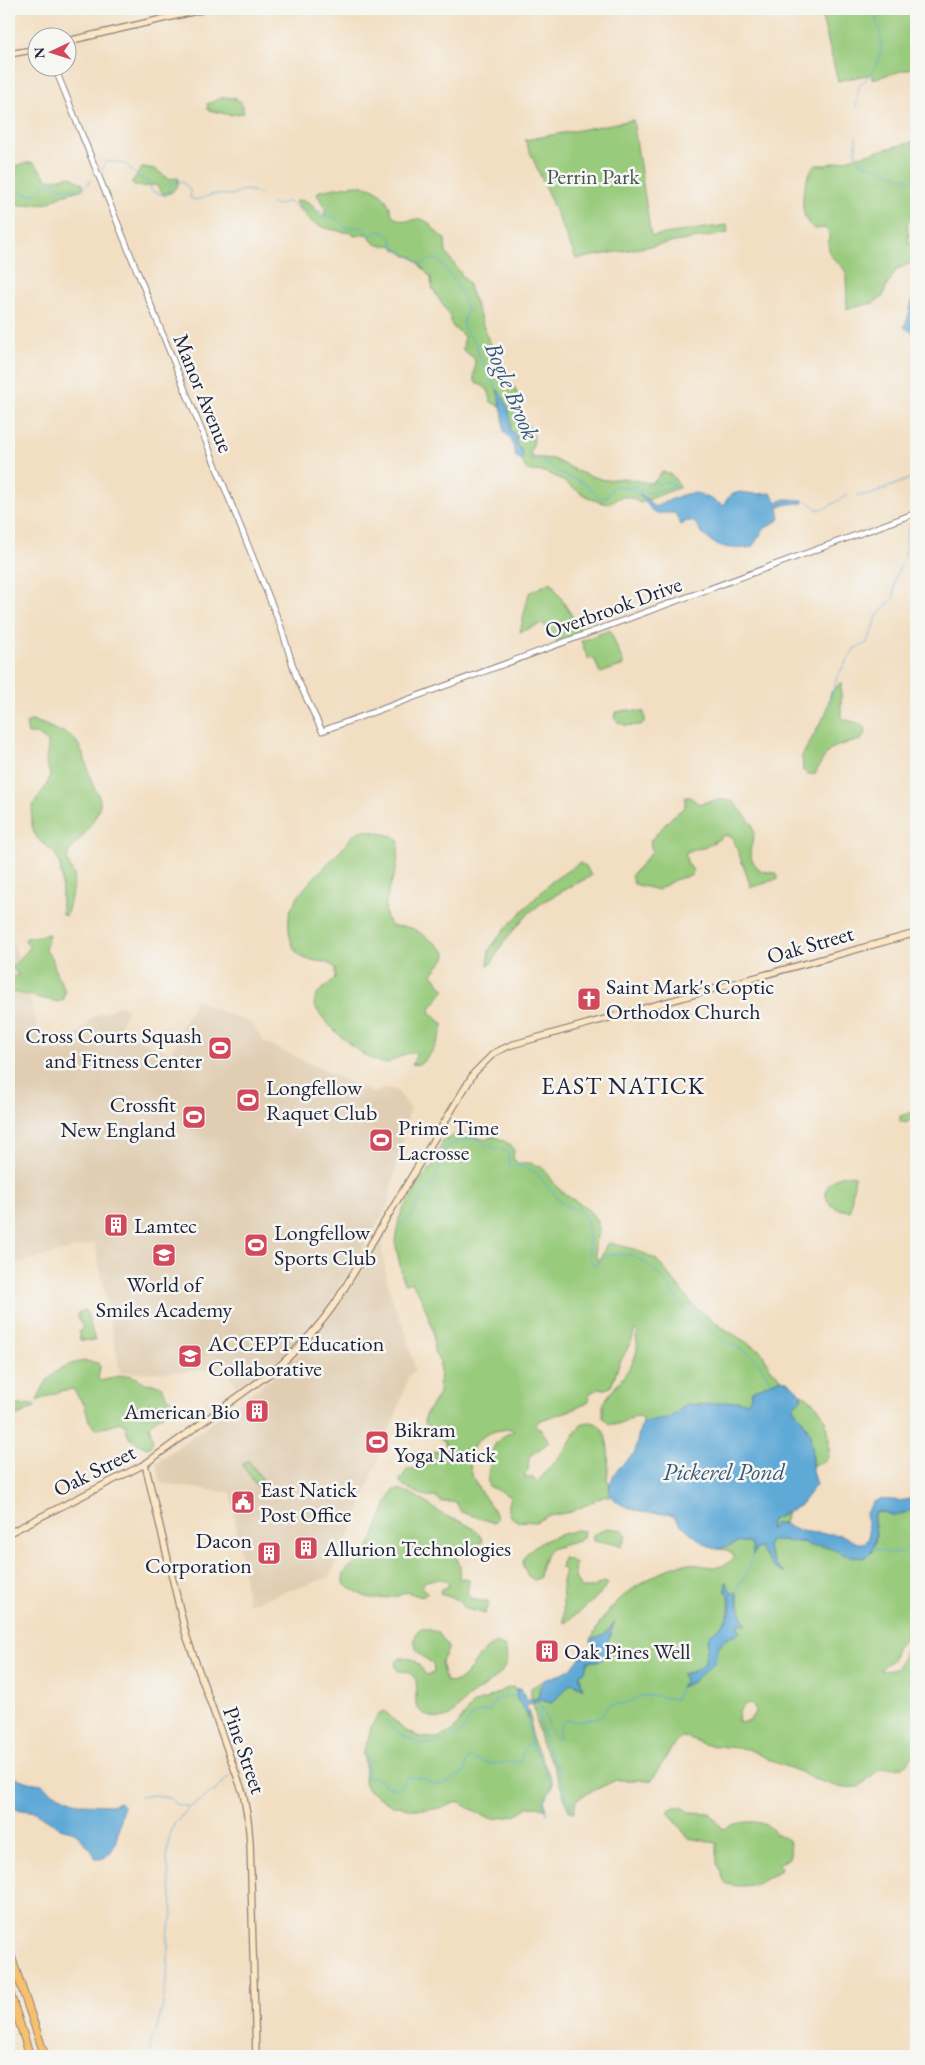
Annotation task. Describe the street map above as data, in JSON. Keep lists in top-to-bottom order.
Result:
{
  "streets": {
    "main road": ["Oak Street", "Pine Street"],
    "street": ["Manor Avenue", "Overbrook Drive"]
  },
  "crossings": [
    ["Manor Avenue", "Overbrook Drive"],
    ["Oak Street", "Pine Street"]
  ],
  "districts": ["EAST NATICK"],
  "water": ["Bogle Brook", "Pickerel Pond"],
  "parks": ["Perrin Park"],
  "places": {
    "church": ["Saint Mark's Coptic Orthodox Church"],
    "sports": [
      "Cross Courts Squash and Fitness Center",
      "Longfellow Raquet Club",
      "Crossfit New England",
      "Prime Time Lacrosse",
      "Longfellow Sports Club",
      "Bikram Yoga Natick"
    ],
    "building": [
      "Lamtec",
      "American Bio",
      "Allurion Technologies",
      "Dacon Corporation",
      "Oak Pines Well"
    ],
    "school or university": ["World of Smiles Academy", "ACCEPT Education Collaborative"],
    "public building": ["East Natick Post Office"]
  },
  "north": "left"
}
